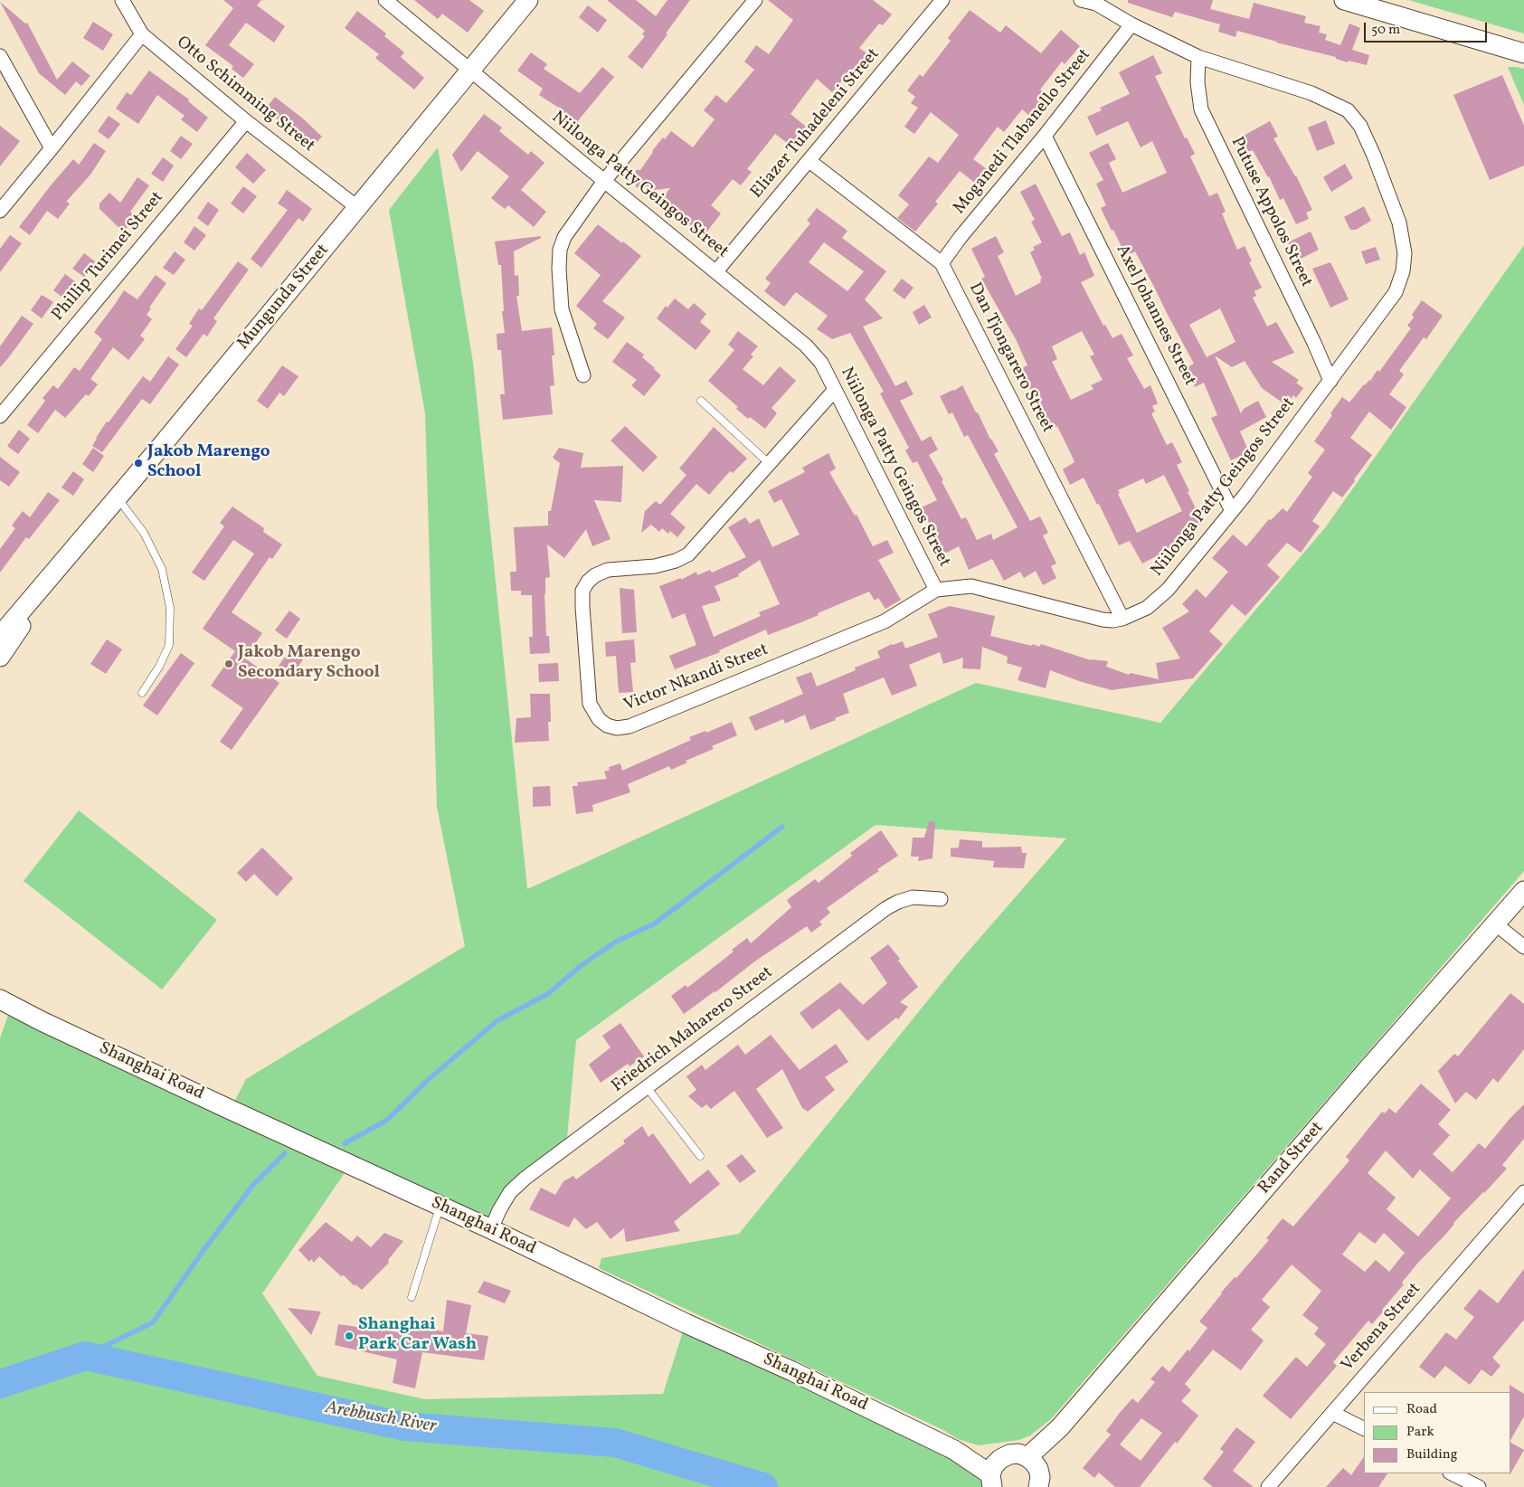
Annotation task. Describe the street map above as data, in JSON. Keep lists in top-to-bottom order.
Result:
{
  "streets": {
    "street": [
      "Otto Schimming Street",
      "Eliazer Tuhadeleni Street",
      "Moganedi Tlabanello Street",
      "Niilonga Patty Geingos Street",
      "Putuse Appolos Street",
      "Phillip Turimei Street",
      "Mungunda Street",
      "Axel Johannes Street",
      "Dan Tjongarero Street",
      "Victor Nkandi Street",
      "Friedrich Maharero Street",
      "Shanghai Road",
      "Rand Street",
      "Verbena Street"
    ]
  },
  "crossings": [
    ["Otto Schimming Street", "Phillip Turimei Street"],
    ["Otto Schimming Street", "Mungunda Street"],
    ["Eliazer Tuhadeleni Street", "Niilonga Patty Geingos Street"],
    ["Eliazer Tuhadeleni Street", "Dan Tjongarero Street"],
    ["Moganedi Tlabanello Street", "Niilonga Patty Geingos Street"],
    ["Moganedi Tlabanello Street", "Axel Johannes Street"],
    ["Moganedi Tlabanello Street", "Dan Tjongarero Street"],
    ["Niilonga Patty Geingos Street", "Putuse Appolos Street"],
    ["Niilonga Patty Geingos Street", "Mungunda Street"],
    ["Niilonga Patty Geingos Street", "Axel Johannes Street"],
    ["Niilonga Patty Geingos Street", "Dan Tjongarero Street"],
    ["Niilonga Patty Geingos Street", "Victor Nkandi Street"],
    ["Friedrich Maharero Street", "Shanghai Road"]
  ],
  "water": ["Arebbusch River"],
  "places": ["Jakob Marengo School", "Jakob Marengo Secondary School", "Shanghai Park Car Wash"],
  "legend": ["Road", "Park", "Building"],
  "scale_bar": "50 m"
}
